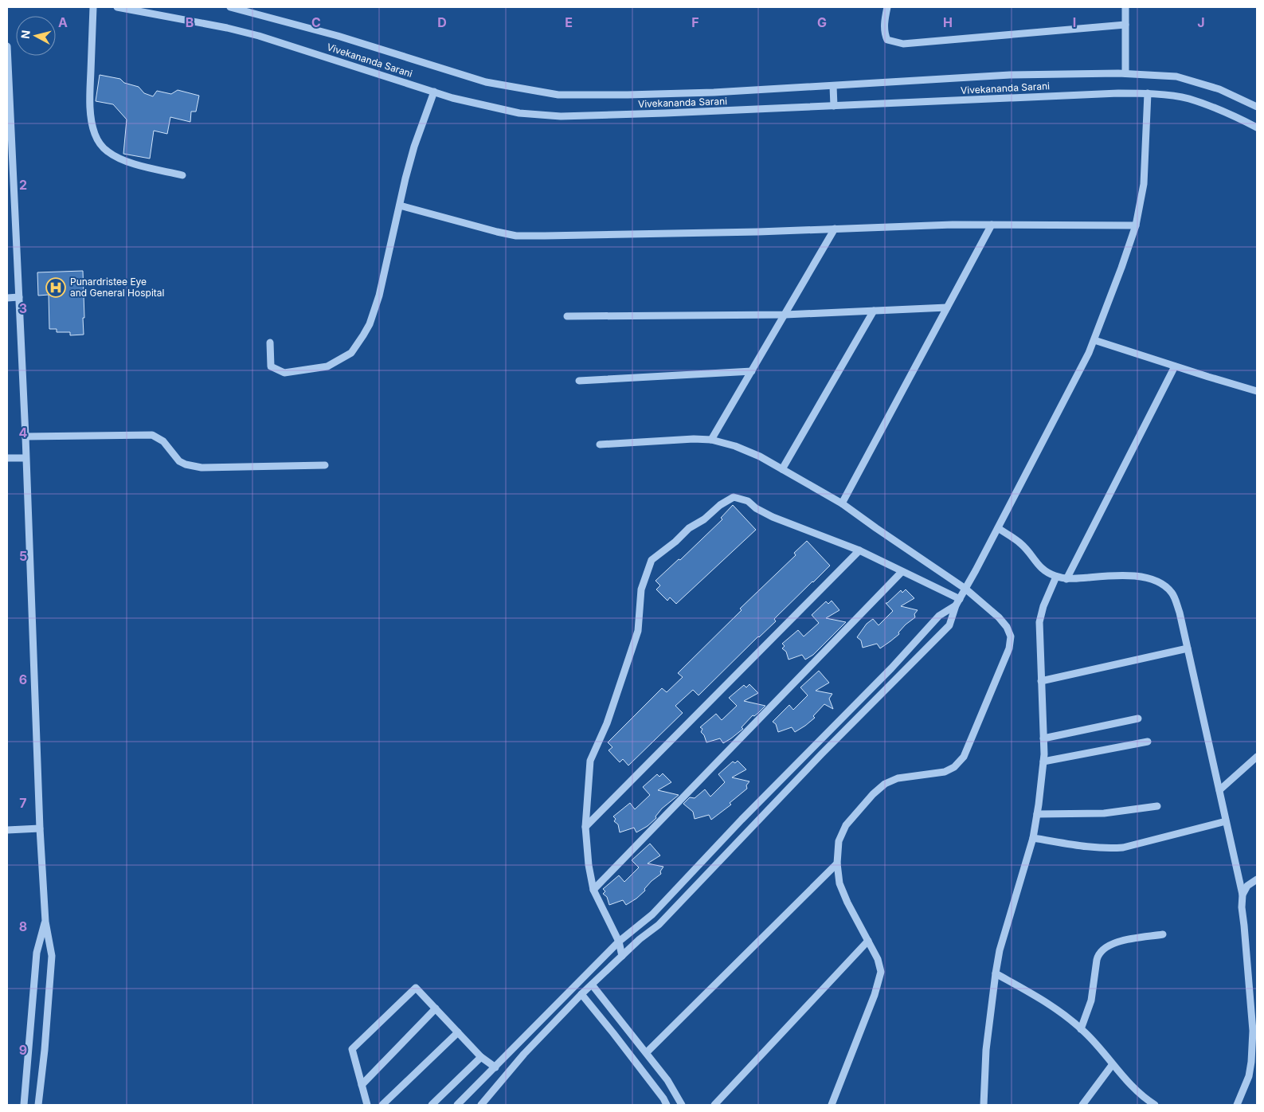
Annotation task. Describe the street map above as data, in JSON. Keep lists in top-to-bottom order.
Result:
{
  "streets": {
    "street": ["Vivekananda Sarani"]
  },
  "places": {
    "hospital": ["Punardristee Eye and General Hospital"]
  },
  "north": "left",
  "grid": {
    "columns": [
      "A",
      "B",
      "C",
      "D",
      "E",
      "F",
      "G",
      "H",
      "I",
      "J"
    ],
    "rows": [
      "2",
      "3",
      "4",
      "5",
      "6",
      "7",
      "8",
      "9"
    ]
  }
}
